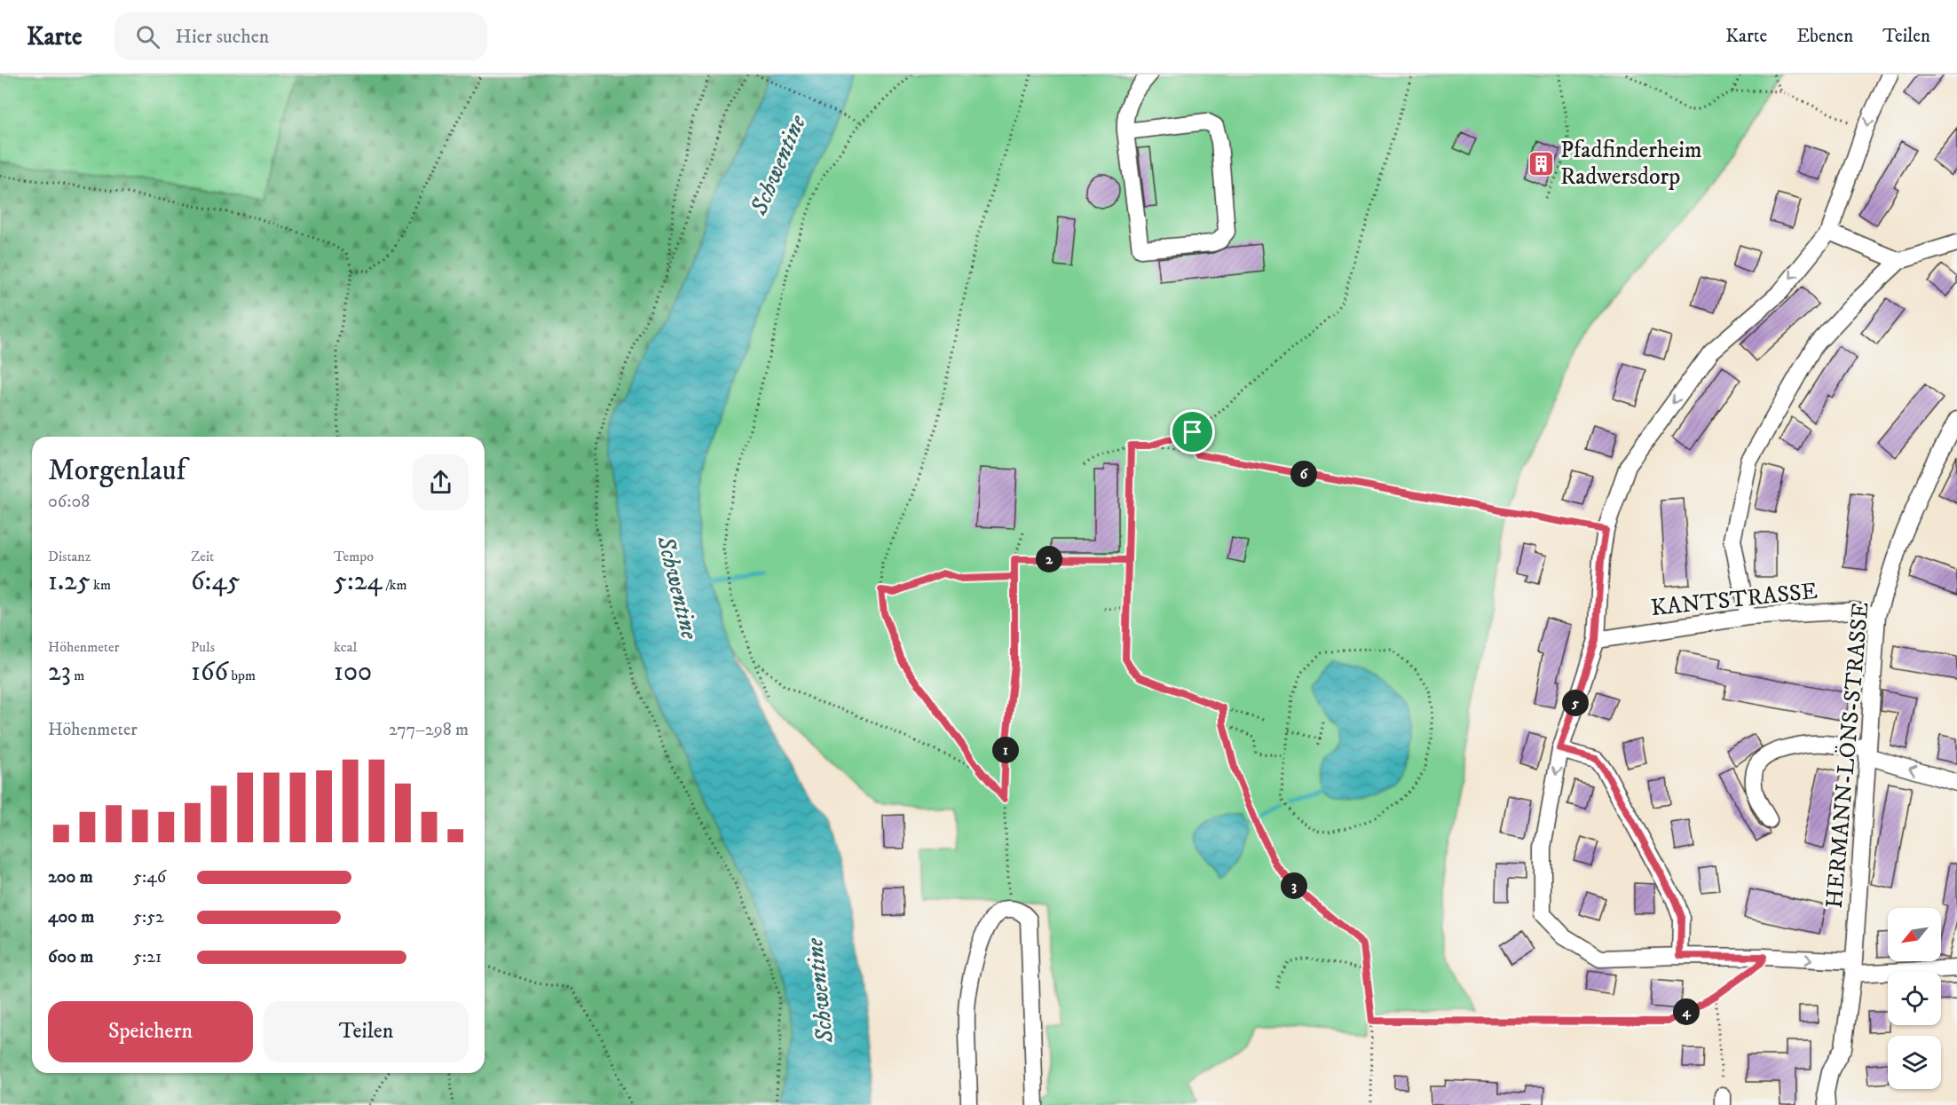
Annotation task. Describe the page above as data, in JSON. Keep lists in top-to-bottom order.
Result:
{
  "streets": {
    "street": ["KANTSTRASSE", "HERMANN-LÖNS-STRASSE"]
  },
  "crossings": [
    ["KANTSTRASSE", "HERMANN-LÖNS-STRASSE"]
  ],
  "water": ["Schwentine"],
  "places": {
    "building": ["Pfadfinderheim Radwersdorp"]
  },
  "north": "bottom left",
  "page": {
    "header": "Karte",
    "search": "Hier suchen",
    "nav": ["Karte", "Ebenen", "Teilen"],
    "heading": ["Morgenlauf", "06:08"],
    "pins": [
      "6",
      "2",
      "5",
      "1",
      "3",
      "4"
    ],
    "stats": [
      ["Distanz", "1.25 km"],
      ["Zeit", "6:45"],
      ["Tempo", "5:24 /km"],
      ["Höhenmeter", "23 m"],
      ["Puls", "166 bpm"],
      ["kcal", "100"]
    ],
    "chart": ["Höhenmeter", "277–298 m"],
    "list": [
      {
        "name": "200 m",
        "note": "5:46"
      },
      {
        "name": "400 m",
        "note": "5:52"
      },
      {
        "name": "600 m",
        "note": "5:21"
      }
    ],
    "buttons": ["Speichern", "Teilen"]
  }
}
